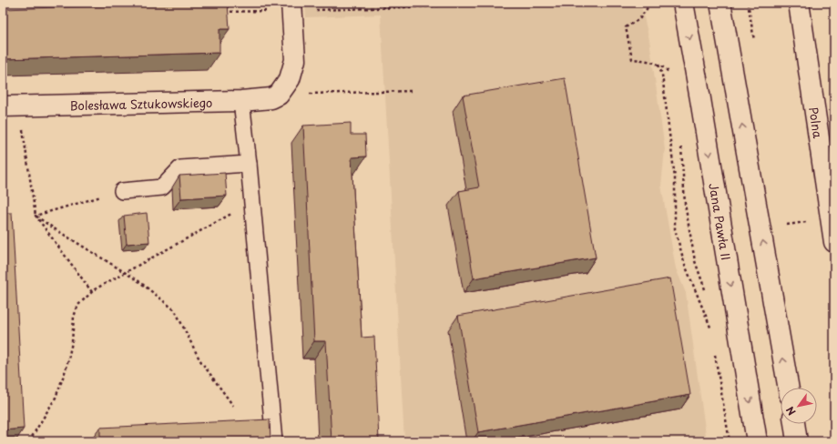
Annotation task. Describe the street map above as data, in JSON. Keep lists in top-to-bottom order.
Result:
{
  "streets": {
    "street": ["Bolesława Sztukowskiego", "Polna", "Jana Pawła II"]
  },
  "north": "bottom left"
}
